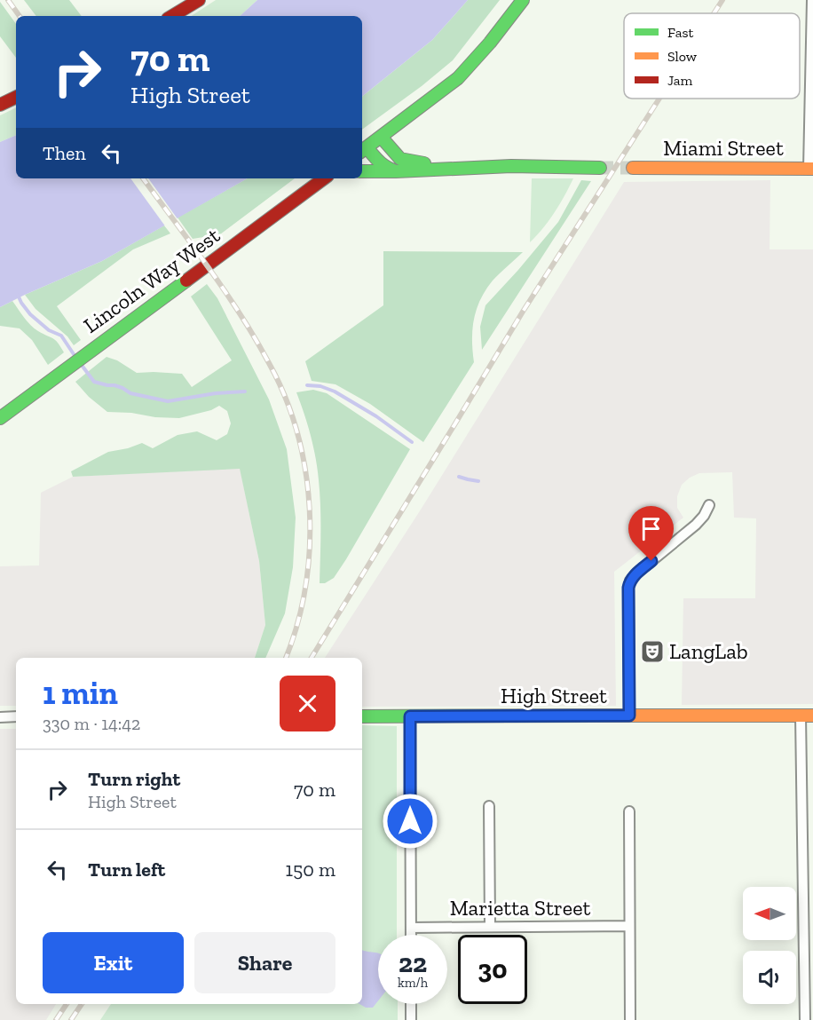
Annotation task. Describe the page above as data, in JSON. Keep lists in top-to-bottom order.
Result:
{
  "streets": {
    "street": [
      "Miami Street",
      "Lincoln Way West",
      "High Street",
      "Marietta Street"
    ]
  },
  "places": {
    "theatre": ["LangLab"]
  },
  "legend": ["Fast", "Slow", "Jam"],
  "north": "left",
  "page": {
    "turn": ["70 m", "High Street"],
    "then": "Then",
    "heading": ["1 min", "330 m · 14:42"],
    "list": [
      {
        "name": "Turn right",
        "note": "High Street",
        "value": "70 m"
      },
      {
        "name": "Turn left",
        "value": "150 m"
      }
    ],
    "buttons": ["Exit", "Share"],
    "speed": "22 km/h",
    "limit": "30"
  }
}
